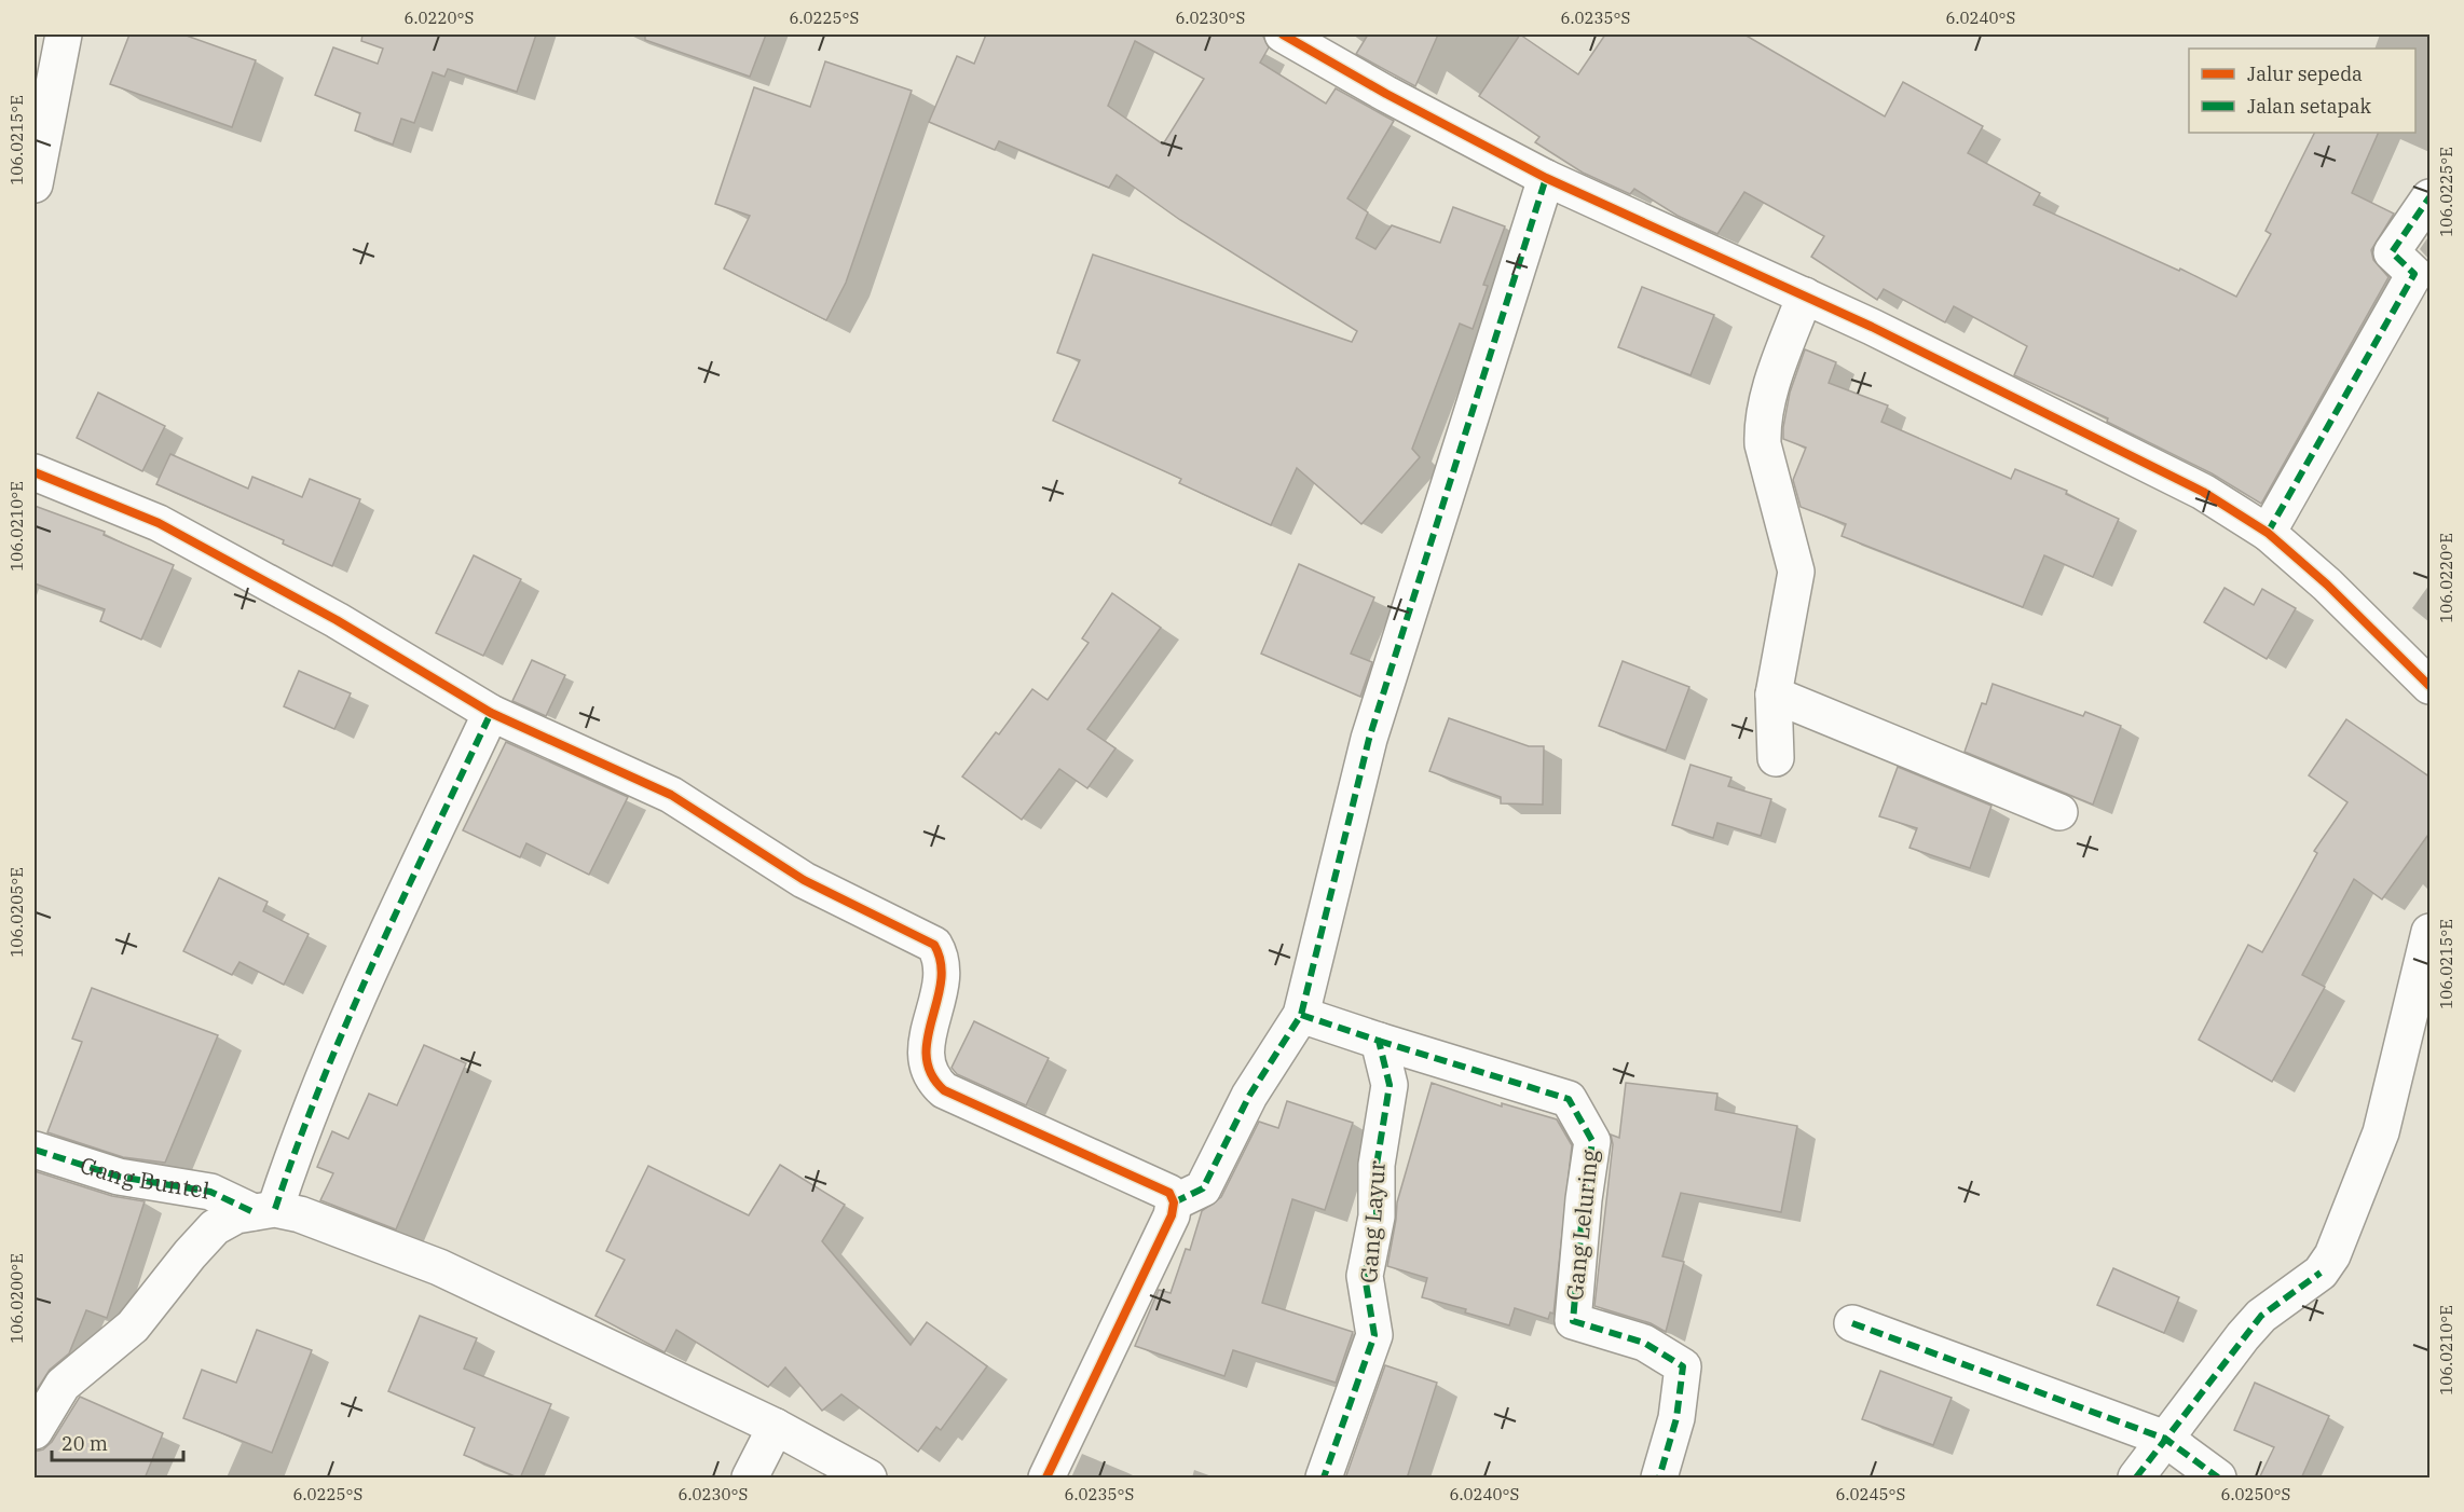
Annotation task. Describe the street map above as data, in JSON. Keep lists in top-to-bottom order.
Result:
{
  "streets": {
    "street": ["Gang Buntel", "Gang Layur", "Gang Leluring"]
  },
  "crossings": [
    ["Gang Layur", "Gang Leluring"]
  ],
  "legend": ["Jalur sepeda", "Jalan setapak"],
  "scale_bar": "20 m",
  "coordinates": [
    "6.0220°S",
    "6.0225°S",
    "6.0230°S",
    "6.0235°S",
    "6.0240°S",
    "106.0215°E",
    "106.0225°E",
    "106.0210°E",
    "106.0220°E",
    "106.0205°E",
    "106.0200°E",
    "6.0245°S",
    "6.0250°S"
  ]
}
